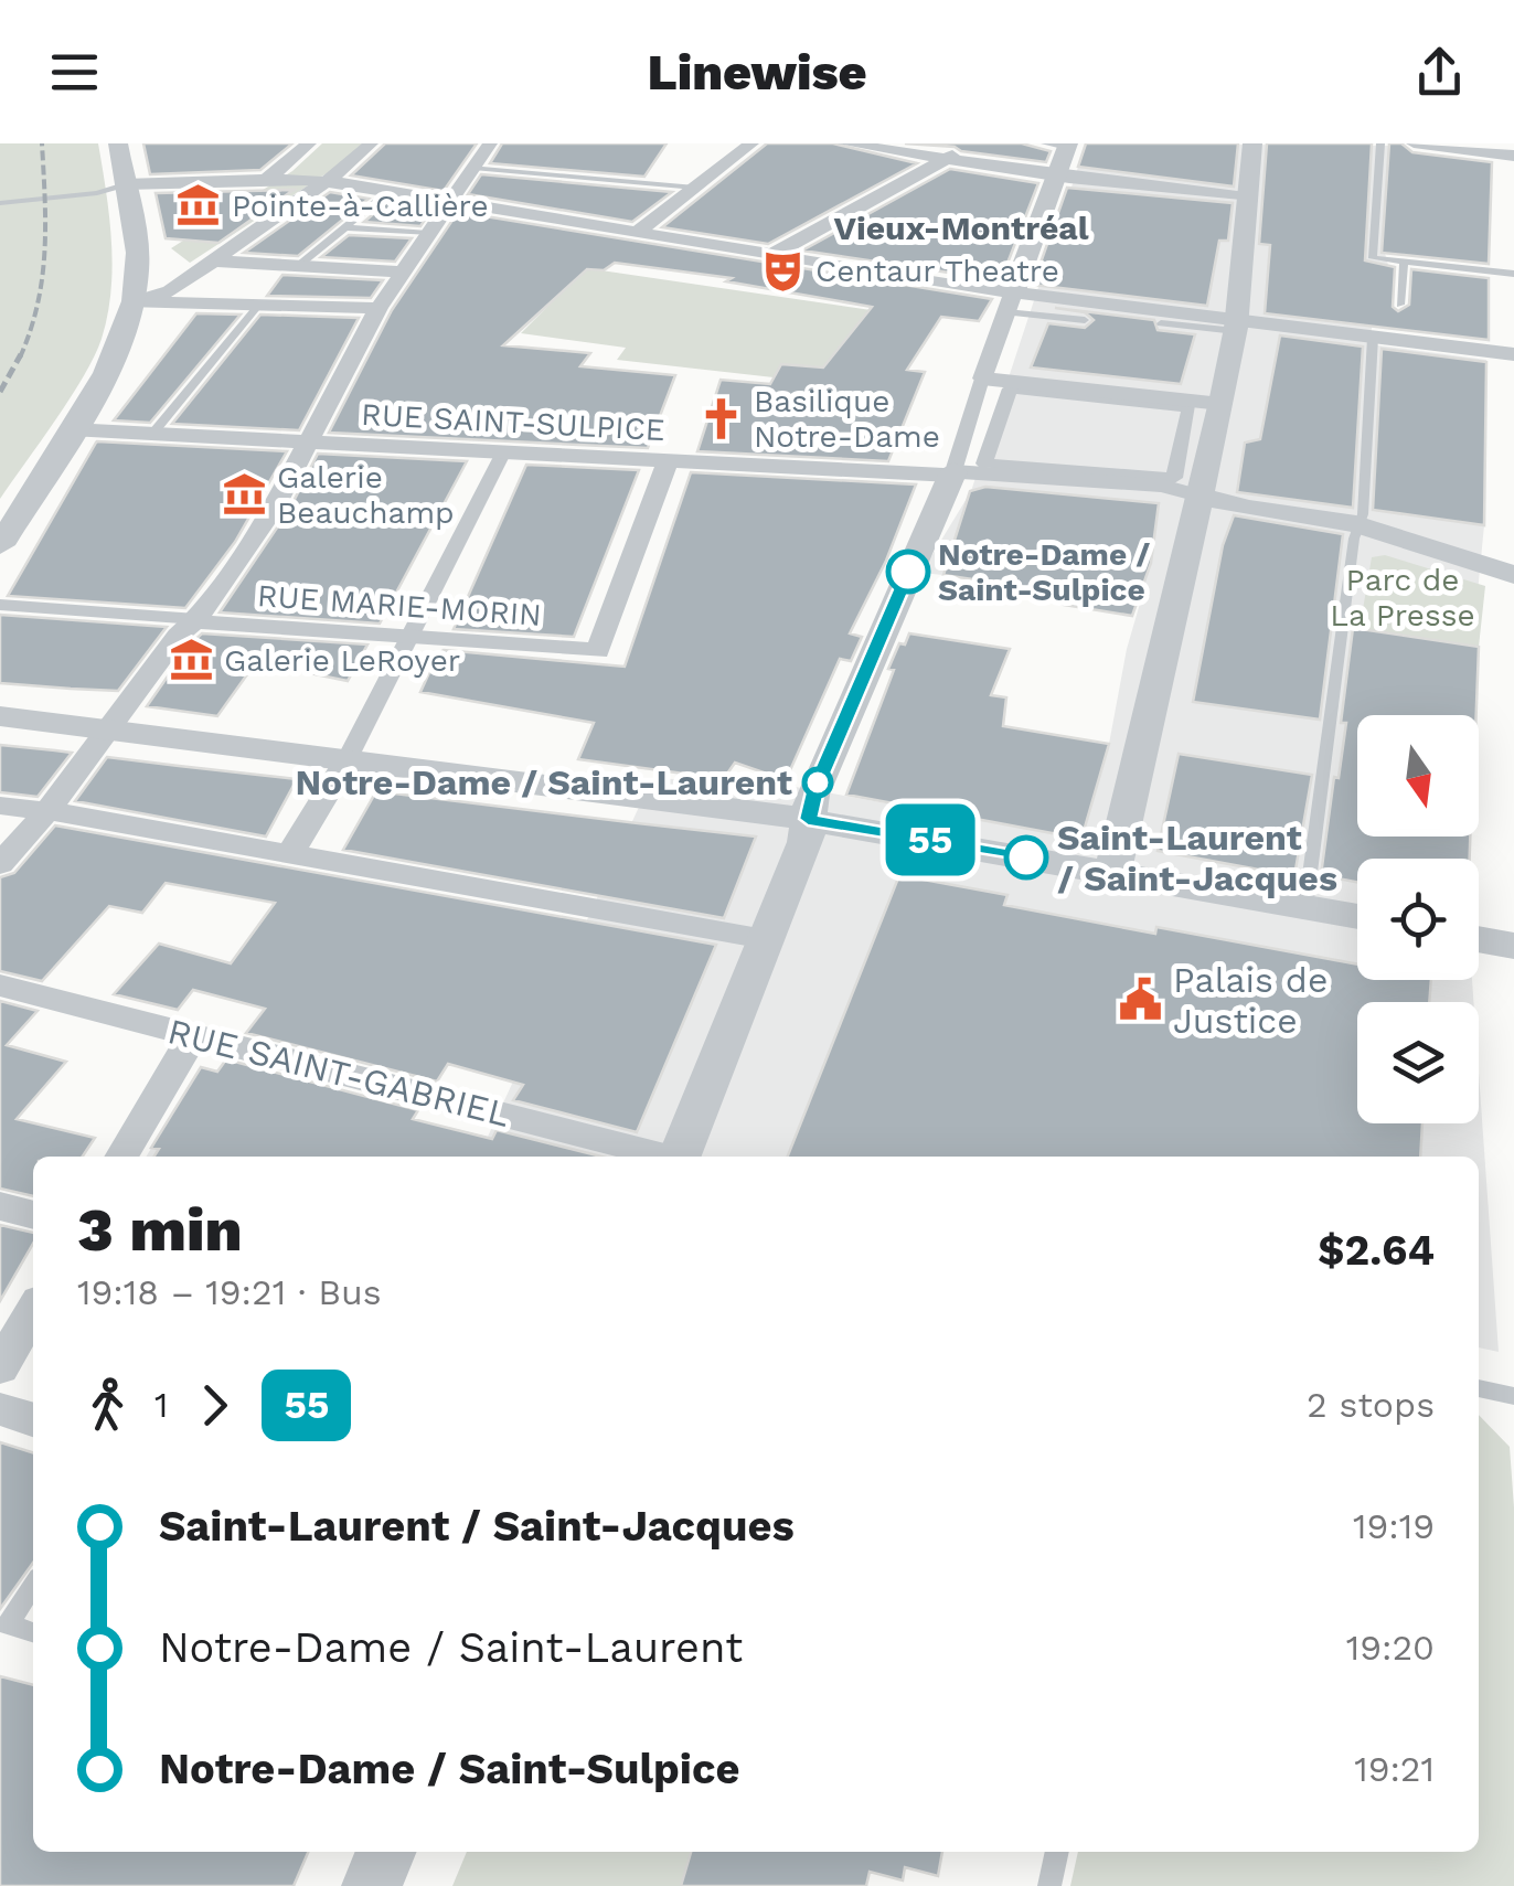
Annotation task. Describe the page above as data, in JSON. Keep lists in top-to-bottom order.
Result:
{
  "streets": {
    "street": ["RUE SAINT-SULPICE", "RUE MARIE-MORIN", "RUE SAINT-GABRIEL"]
  },
  "crossings": [
    ["RUE SAINT-SULPICE", "RUE MARIE-MORIN"]
  ],
  "districts": ["Vieux-Montréal"],
  "parks": ["Parc de La Presse"],
  "places": {
    "museum": ["Pointe-à-Callière", "Galerie Beauchamp", "Galerie LeRoyer"],
    "theatre": ["Centaur Theatre"],
    "church": ["Basilique Notre-Dame"],
    "other": ["Notre-Dame / Saint-Sulpice", "Notre-Dame / Saint-Laurent", "Saint-Laurent / Saint-Jacques"],
    "public building": ["Palais de Justice"]
  },
  "lines": ["bus line 55"],
  "north": "bottom",
  "page": {
    "header": "Linewise",
    "on_map": "55",
    "heading": ["3 min", "19:18 – 19:21 · Bus", "$2.64"],
    "legs": ["1", "55", "2 stops"],
    "list": [
      {
        "name": "Saint-Laurent / Saint-Jacques",
        "value": "19:19"
      },
      {
        "name": "Notre-Dame / Saint-Laurent",
        "value": "19:20"
      },
      {
        "name": "Notre-Dame / Saint-Sulpice",
        "value": "19:21"
      }
    ]
  }
}
